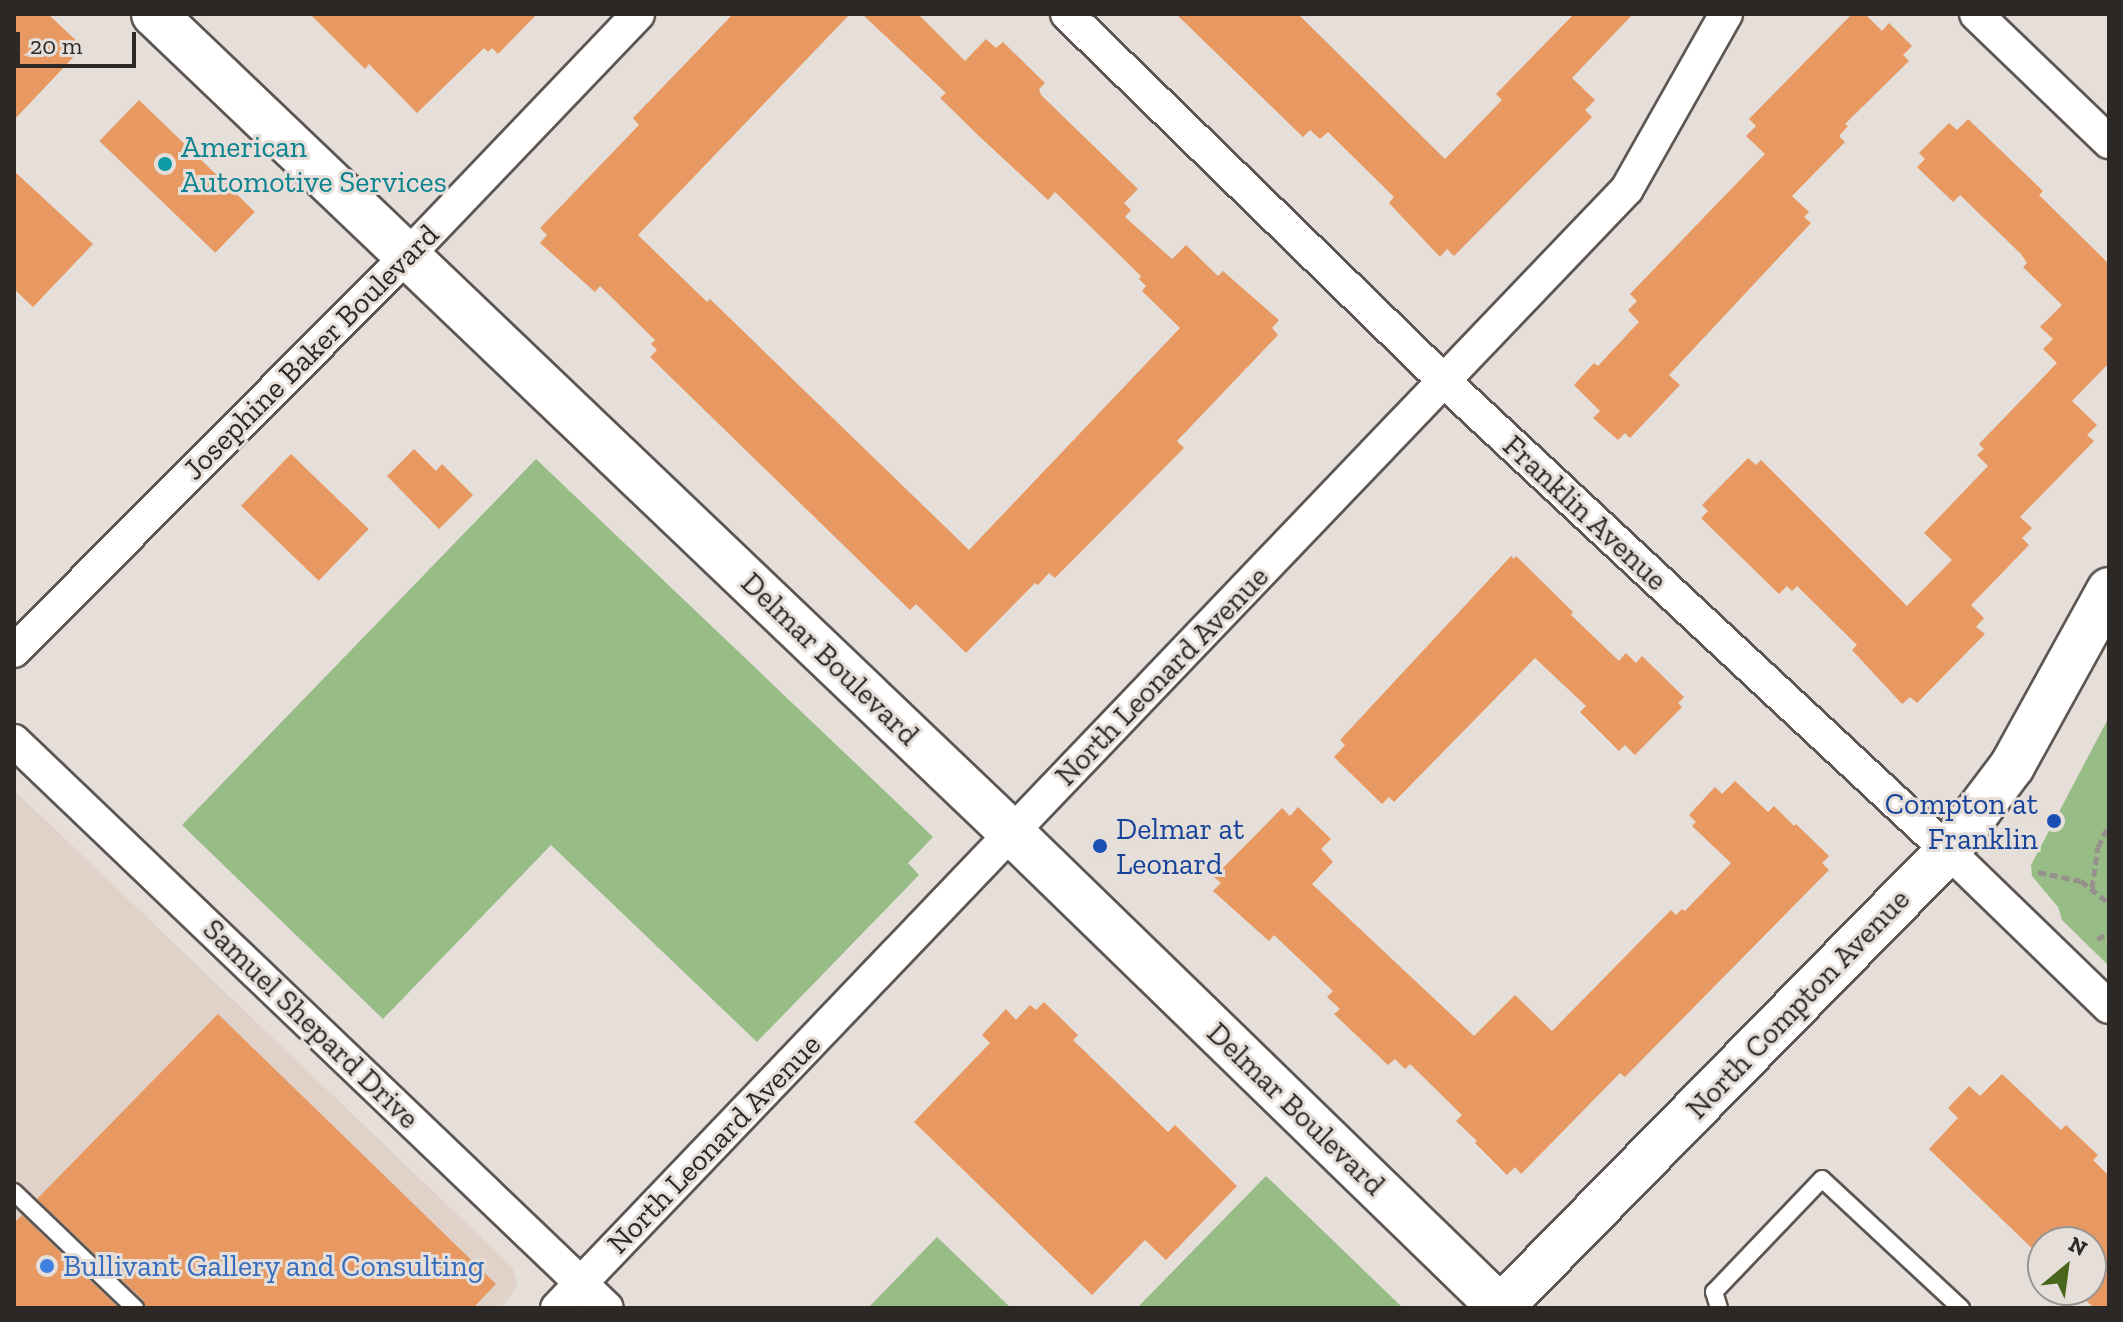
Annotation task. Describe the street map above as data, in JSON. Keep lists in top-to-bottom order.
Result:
{
  "streets": {
    "street": [
      "Josephine Baker Boulevard",
      "Franklin Avenue",
      "Delmar Boulevard",
      "North Leonard Avenue",
      "North Compton Avenue",
      "Samuel Shepard Drive"
    ]
  },
  "crossings": [
    ["Josephine Baker Boulevard", "Delmar Boulevard"],
    ["Franklin Avenue", "North Leonard Avenue"],
    ["Franklin Avenue", "North Compton Avenue"],
    ["Delmar Boulevard", "North Leonard Avenue"],
    ["Delmar Boulevard", "North Compton Avenue"],
    ["North Leonard Avenue", "Samuel Shepard Drive"]
  ],
  "places": [
    "American Automotive Services",
    "Compton at Franklin",
    "Delmar at Leonard",
    "Bullivant Gallery and Consulting"
  ],
  "scale_bar": "20 m",
  "north": "top right"
}
